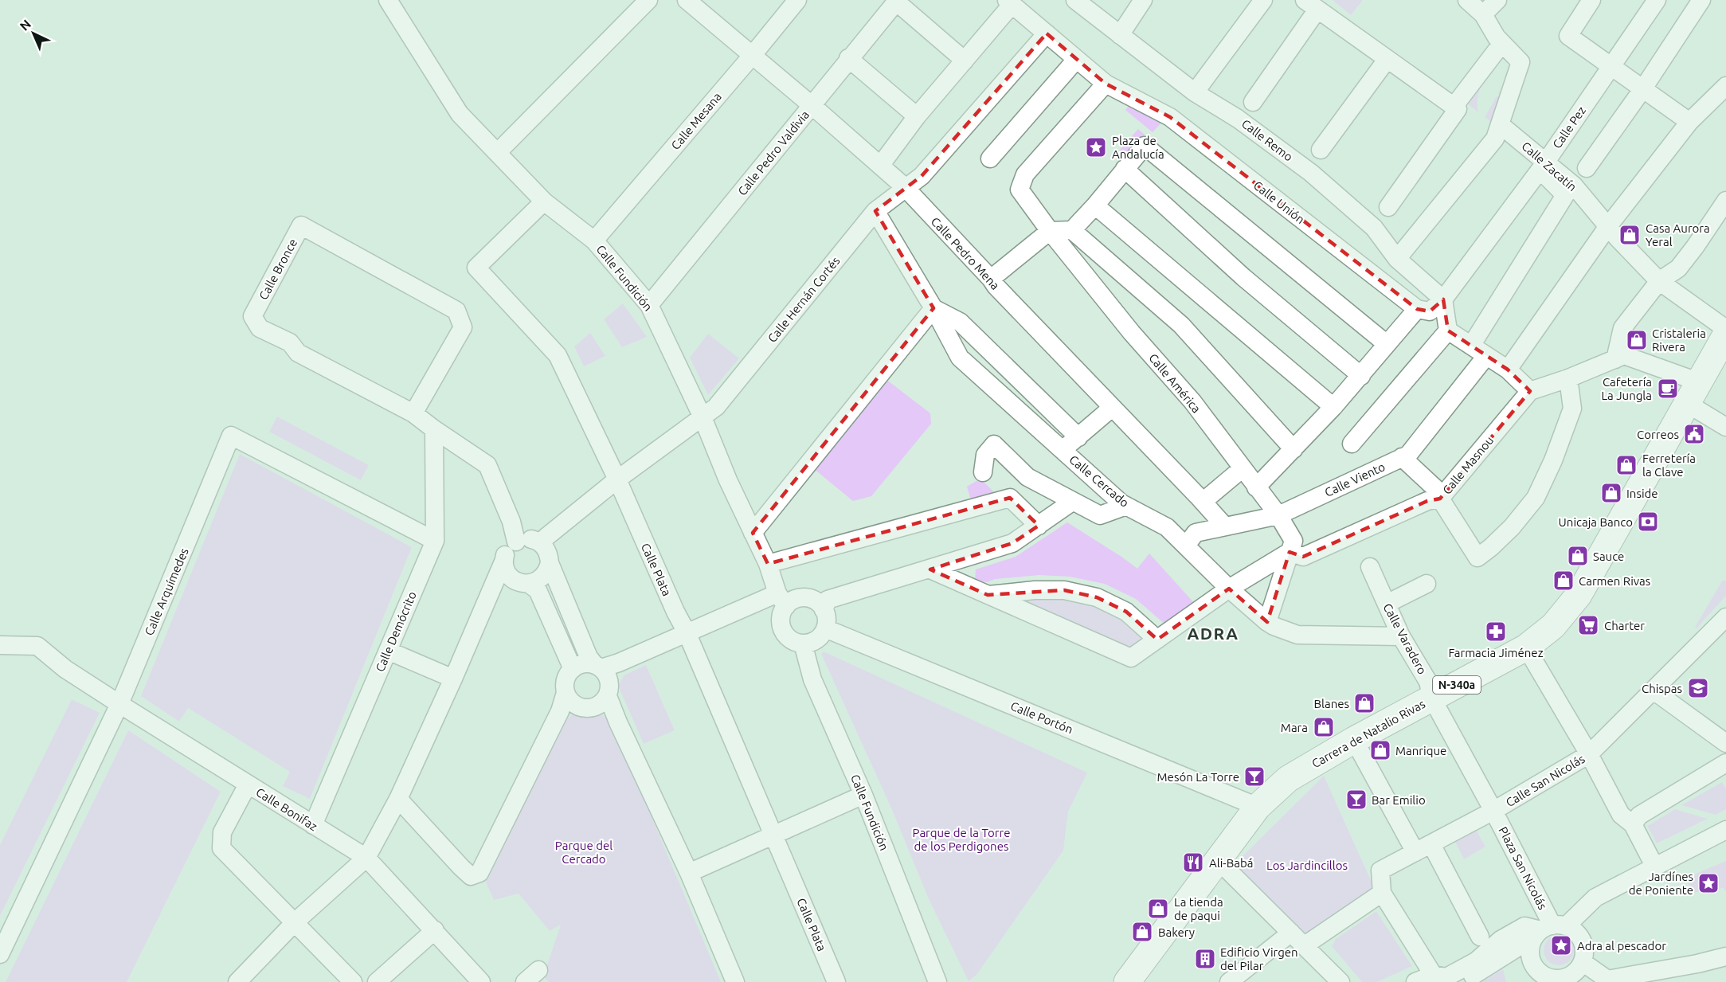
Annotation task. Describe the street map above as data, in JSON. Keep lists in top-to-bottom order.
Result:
{
  "streets": {
    "highway": ["N-340a", "Carrera de Natalio Rivas"],
    "street": [
      "Calle Mesana",
      "Calle Pez",
      "Calle Remo",
      "Calle Pedro Valdivia",
      "Calle Zacatín",
      "Calle Unión",
      "Calle Pedro Mena",
      "Calle Bronce",
      "Calle Fundición",
      "Calle Hernán Cortés",
      "Calle América",
      "Calle Masnou",
      "Calle Viento",
      "Calle Cercado",
      "Calle Plata",
      "Calle Arquímedes",
      "Calle Demócrito",
      "Calle Varadero",
      "Calle Portón",
      "Calle San Nicolás",
      "Calle Bonifaz",
      "Plaza San Nicolás"
    ]
  },
  "crossings": [
    ["Calle Mesana", "Calle Pedro Mena"],
    ["Calle Mesana", "Calle Fundición"],
    ["Calle Pez", "Calle Remo"],
    ["Calle Pez", "Calle Zacatín"],
    ["Calle Pedro Valdivia", "Calle Pedro Mena"],
    ["Calle Pedro Valdivia", "Calle Fundición"],
    ["Calle Unión", "Calle Hernán Cortés"],
    ["Calle Unión", "Calle América"],
    ["Calle Pedro Mena", "Calle Hernán Cortés"],
    ["Calle Pedro Mena", "Calle Viento"],
    ["Calle Fundición", "Calle Hernán Cortés"],
    ["Calle Fundición", "Calle Plata"],
    ["Calle Fundición", "Calle Portón"],
    ["Calle Hernán Cortés", "Calle Cercado"],
    ["Calle Hernán Cortés", "Calle Plata"],
    ["Calle América", "Calle Masnou"],
    ["Calle América", "Calle Viento"],
    ["Calle Viento", "Calle Cercado"],
    ["Calle Cercado", "Calle Varadero"],
    ["Calle Arquímedes", "Calle Demócrito"],
    ["Calle Arquímedes", "Calle Bonifaz"],
    ["Calle Demócrito", "Calle Bonifaz"],
    ["Calle Varadero", "Carrera de Natalio Rivas"],
    ["Calle Varadero", "Calle San Nicolás"],
    ["Calle Varadero", "Plaza San Nicolás"],
    ["Calle Portón", "Carrera de Natalio Rivas"],
    ["Calle San Nicolás", "Plaza San Nicolás"]
  ],
  "districts": ["ADRA"],
  "parks": ["Parque de la Torre de los Perdigones", "Parque del Cercado", "Los Jardincillos"],
  "places": {
    "place": ["Plaza de Andalucía", "Jardínes de Poniente", "Adra al pescador"],
    "shop": [
      "Casa Aurora Yeral",
      "Cristaleria Rivera",
      "Ferretería la Clave",
      "Inside",
      "Sauce",
      "Carmen Rivas",
      "Blanes",
      "Mara",
      "Manrique",
      "La tienda de paqui",
      "Bakery"
    ],
    "cafe": ["Cafetería La Jungla"],
    "public building": ["Correos"],
    "bank": ["Unicaja Banco"],
    "supermarket": ["Charter"],
    "pharmacy": ["Farmacia Jiménez"],
    "school or university": ["Chispas"],
    "bar": ["Mesón La Torre", "Bar Emilio"],
    "restaurant": ["Ali-Babá"],
    "building": ["Edificio Virgen del Pilar"]
  },
  "north": "top left"
}
